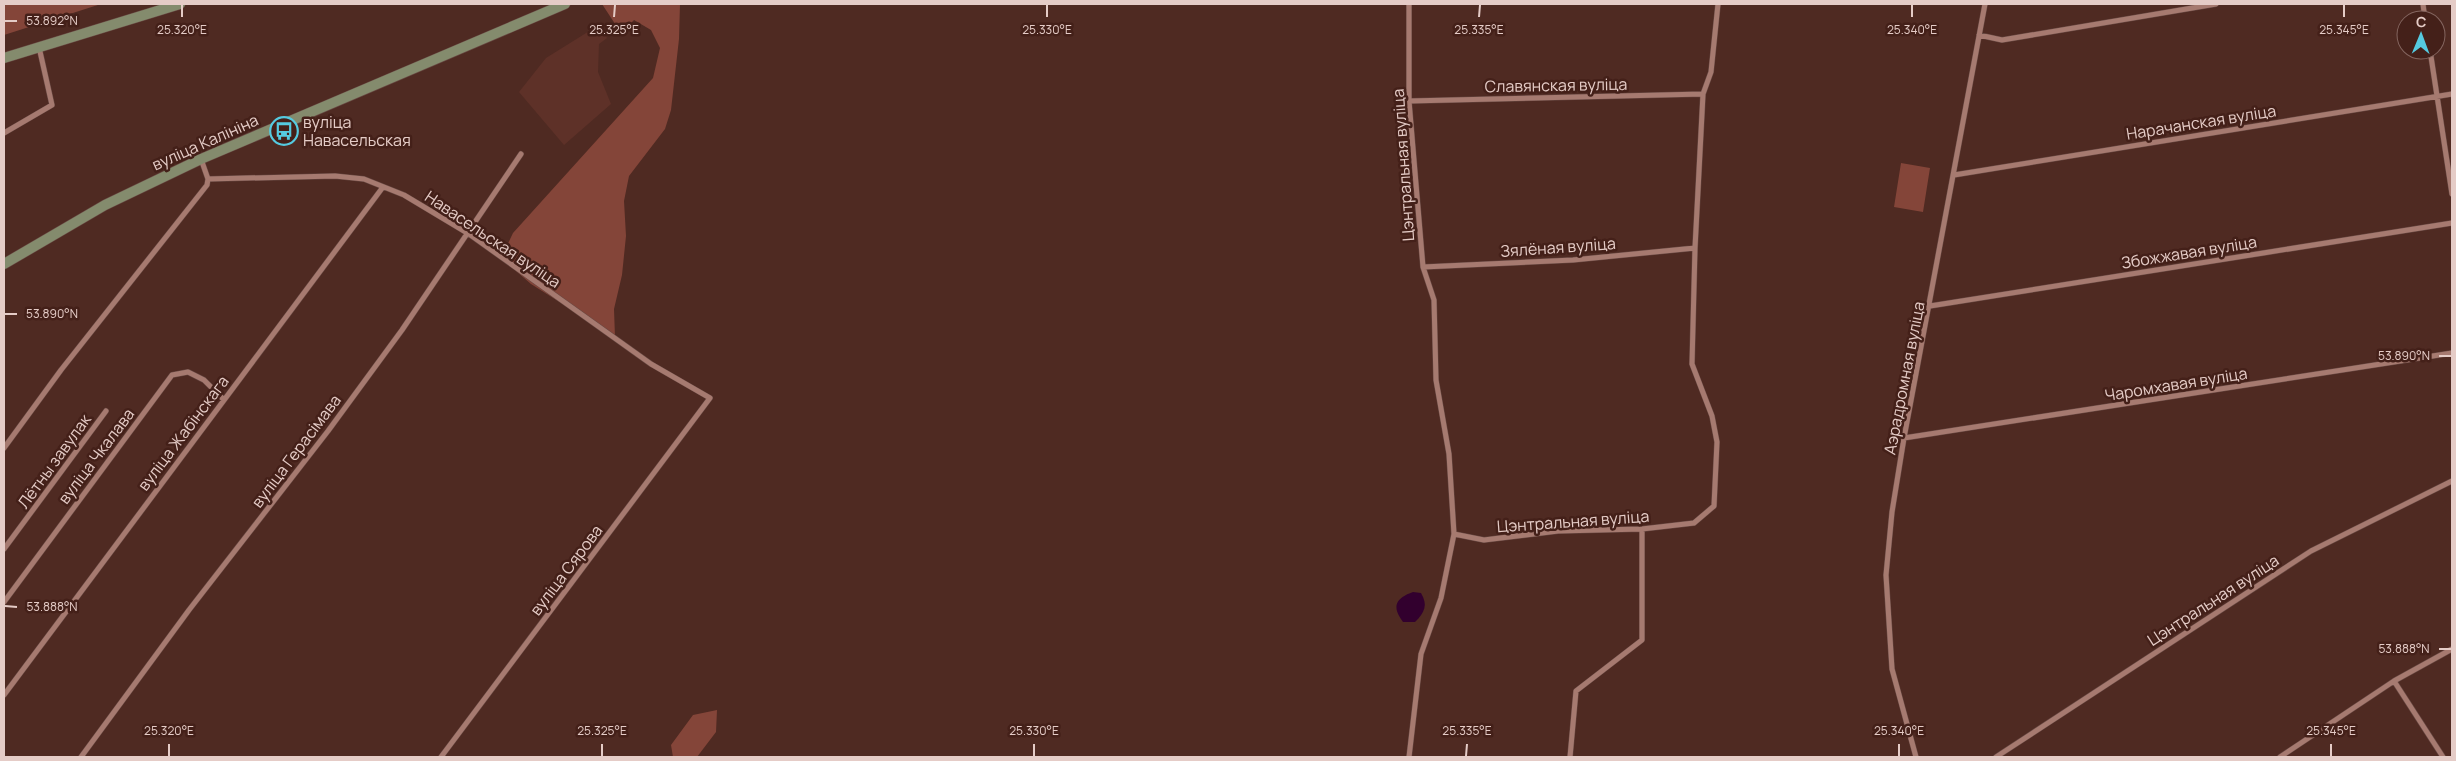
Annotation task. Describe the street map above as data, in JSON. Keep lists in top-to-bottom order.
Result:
{
  "streets": {
    "main road": ["вуліца Калініна"],
    "street": [
      "Славянская вуліца",
      "Нарачанская вуліца",
      "Цэнтральная вуліца",
      "Навасельская вуліца",
      "Зялёная вуліца",
      "Збожжавая вуліца",
      "Аэрадромная вуліца",
      "Чаромхавая вуліца",
      "вуліца Жабінскага",
      "вуліца Герасімава",
      "вуліца Чкалава",
      "Лётны завулак",
      "вуліца Сярова"
    ]
  },
  "crossings": [
    ["Славянская вуліца", "Цэнтральная вуліца"],
    ["Нарачанская вуліца", "Аэрадромная вуліца"],
    ["Цэнтральная вуліца", "Зялёная вуліца"],
    ["Навасельская вуліца", "вуліца Жабінскага"],
    ["Навасельская вуліца", "вуліца Герасімава"],
    ["Навасельская вуліца", "вуліца Сярова"],
    ["Збожжавая вуліца", "Аэрадромная вуліца"],
    ["Аэрадромная вуліца", "Чаромхавая вуліца"],
    ["вуліца Жабінскага", "вуліца Чкалава"]
  ],
  "places": {
    "bus stop": ["вуліца Навасельская"]
  },
  "north": "top",
  "coordinates": [
    "53.892°N",
    "25.320°E",
    "25.325°E",
    "25.330°E",
    "25.335°E",
    "25.340°E",
    "25.345°E",
    "53.890°N",
    "53.888°N"
  ]
}
